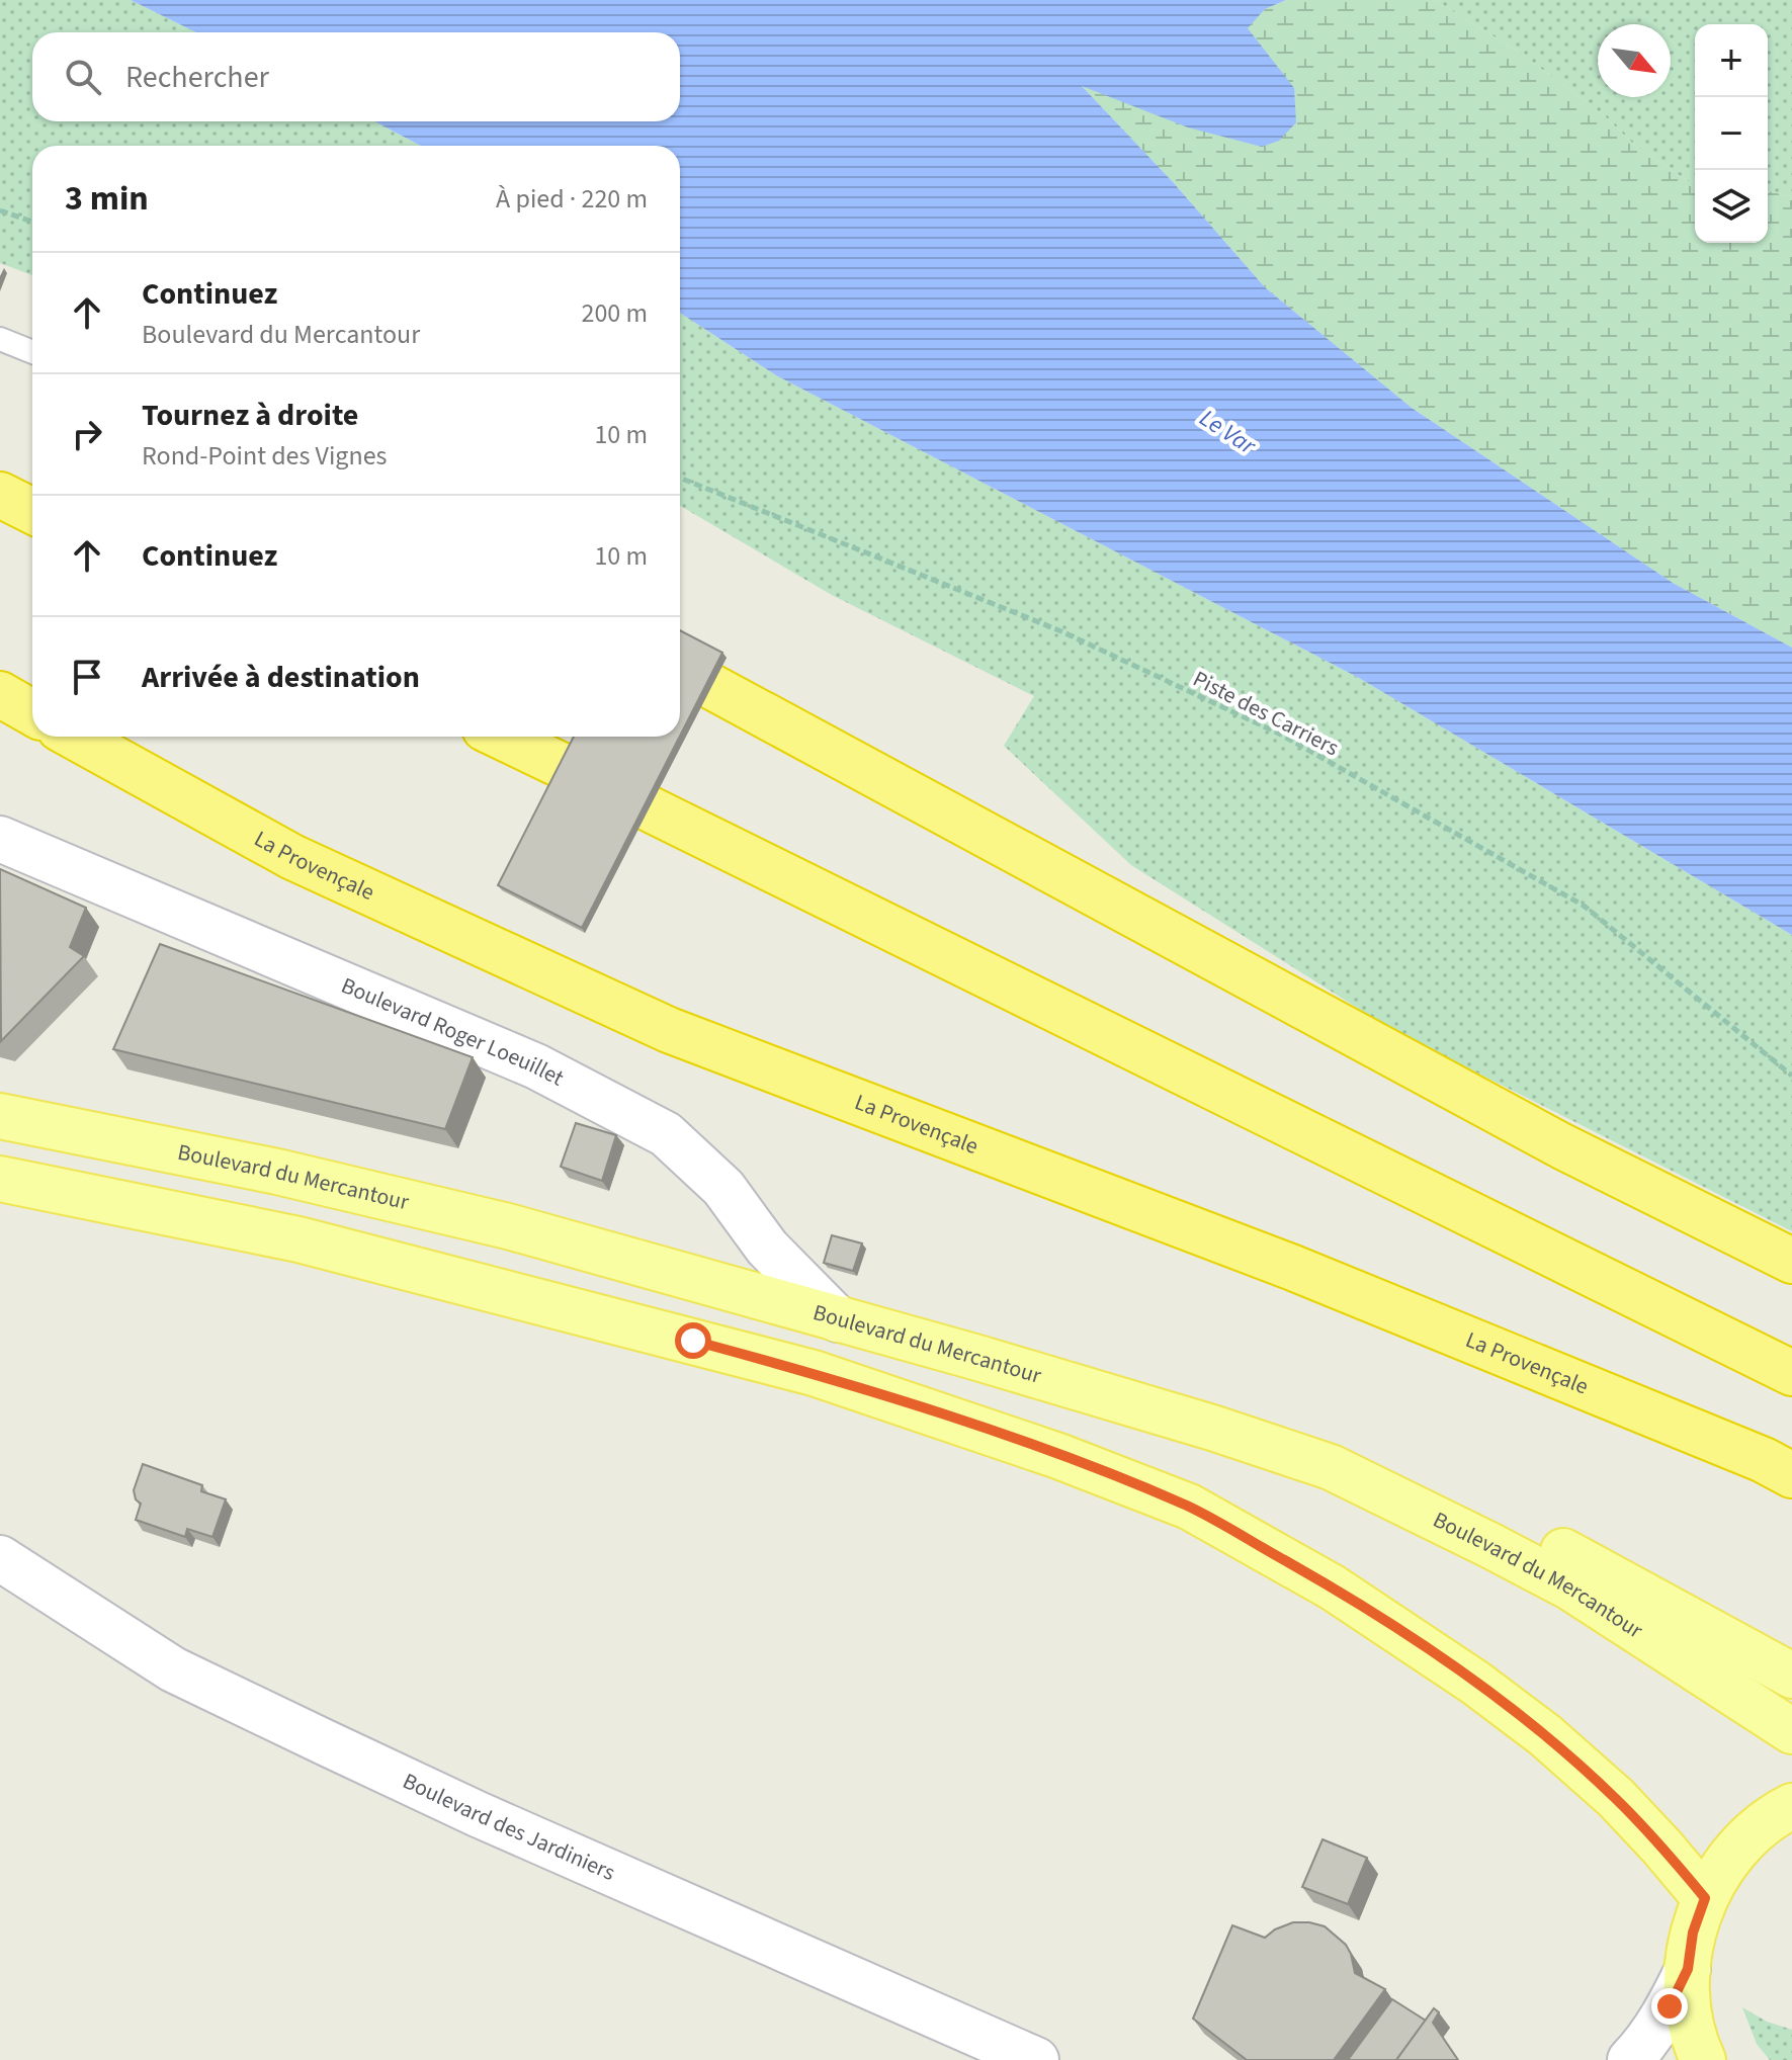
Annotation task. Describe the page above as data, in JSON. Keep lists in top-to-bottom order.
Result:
{
  "streets": {
    "highway": ["La Provençale"],
    "main road": ["Boulevard du Mercantour"],
    "street": ["Boulevard Roger Loeuillet", "Boulevard des Jardiniers"],
    "path": ["Piste des Carriers"]
  },
  "crossings": [
    ["Boulevard Roger Loeuillet", "Boulevard du Mercantour"]
  ],
  "water": ["Le Var"],
  "north": "bottom right",
  "page": {
    "map_buttons": ["+", "−"],
    "search": "Rechercher",
    "heading": ["3 min", "À pied · 220 m"],
    "list": [
      ["Continuez", "Boulevard du Mercantour", "200 m"],
      ["Tournez à droite", "Rond-Point des Vignes", "10 m"],
      ["Continuez", "10 m"],
      "Arrivée à destination"
    ]
  }
}
